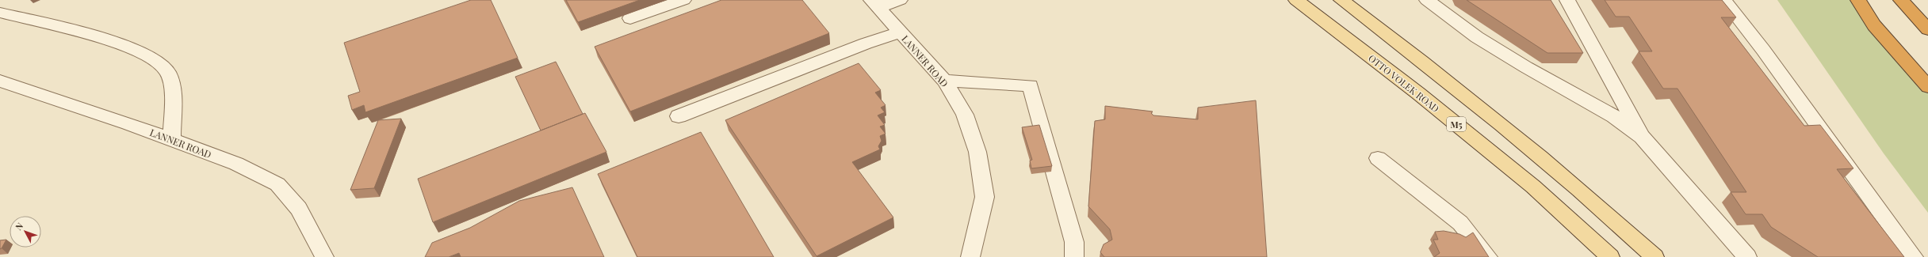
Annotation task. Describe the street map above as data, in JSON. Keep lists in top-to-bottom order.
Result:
{
  "streets": {
    "main road": ["OTTO VOLEK ROAD", "M5"],
    "street": ["LANNER ROAD"]
  },
  "north": "top left"
}
